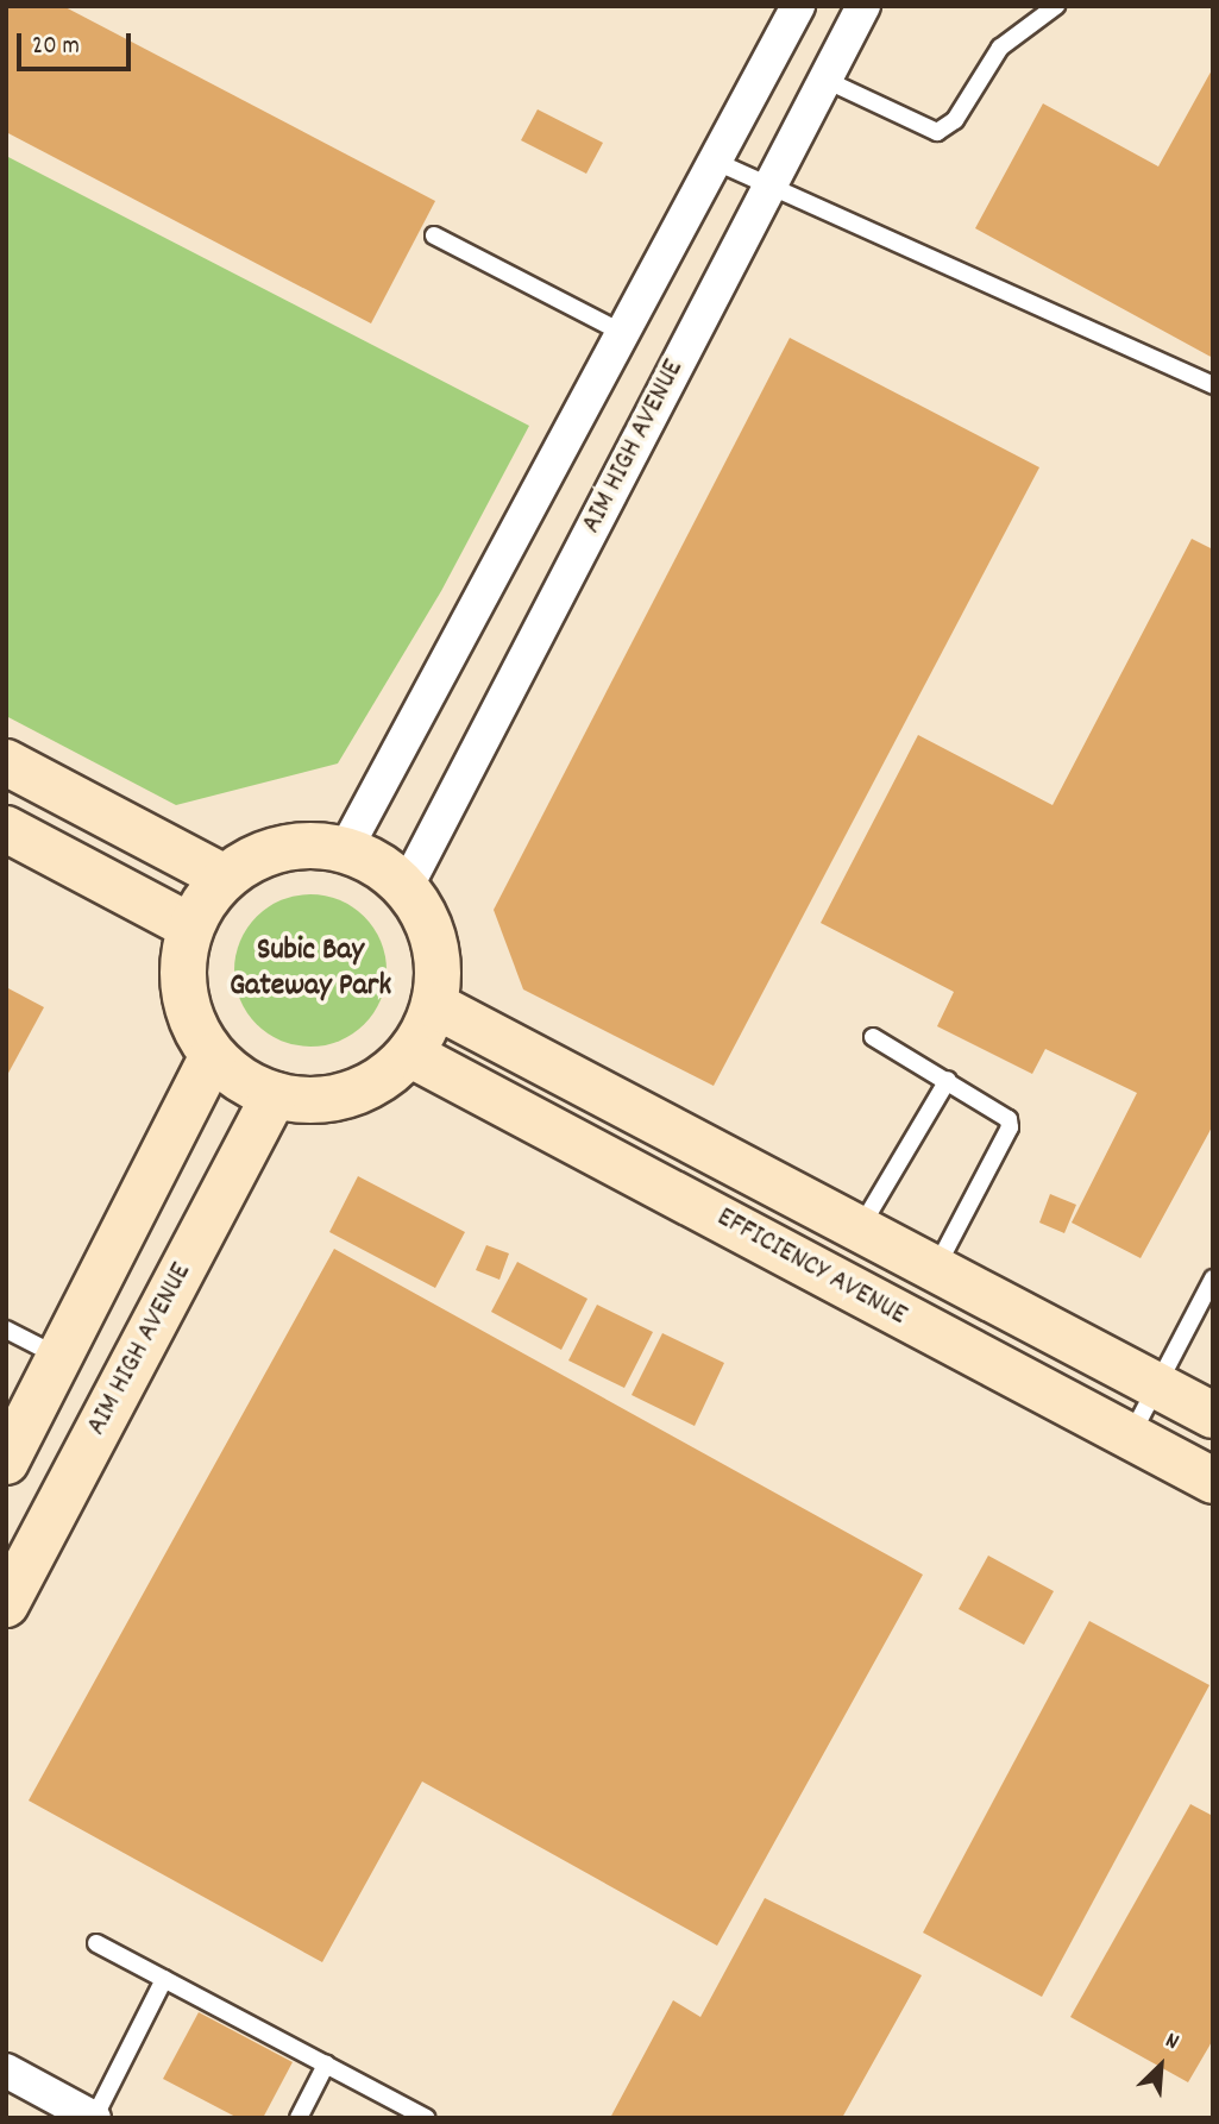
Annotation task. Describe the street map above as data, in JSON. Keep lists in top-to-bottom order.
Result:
{
  "streets": {
    "street": ["AIM HIGH AVENUE", "EFFICIENCY AVENUE"]
  },
  "crossings": [
    ["AIM HIGH AVENUE", "EFFICIENCY AVENUE"]
  ],
  "districts": ["Subic Bay Gateway Park"],
  "scale_bar": "20 m",
  "north": "top right"
}
